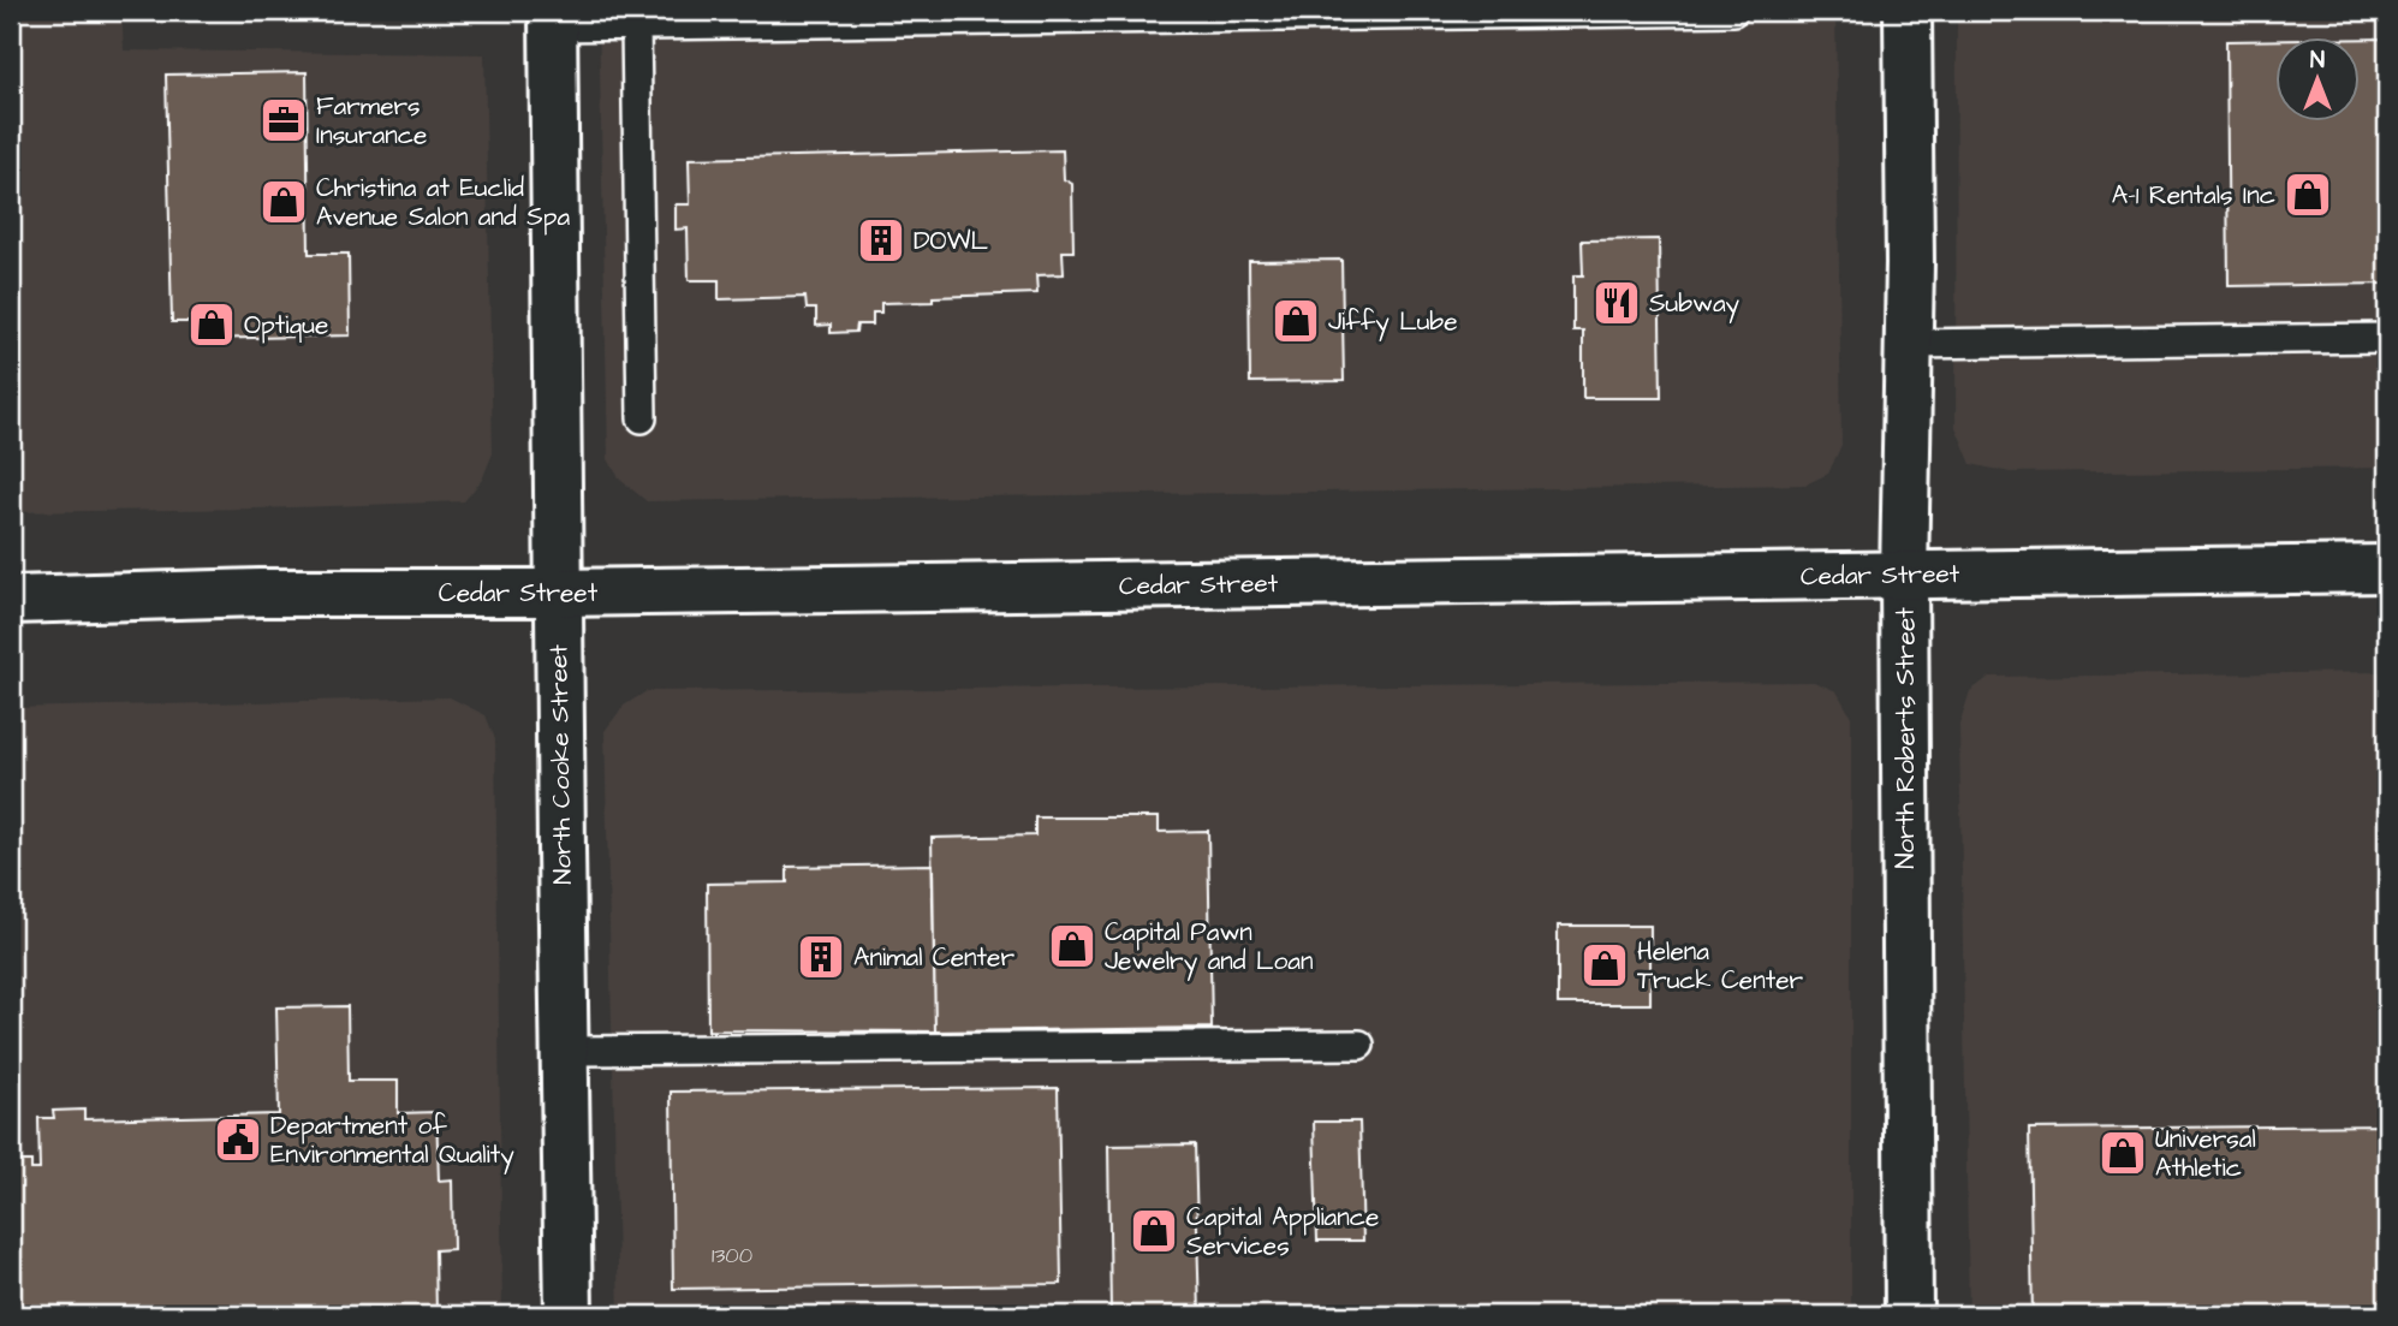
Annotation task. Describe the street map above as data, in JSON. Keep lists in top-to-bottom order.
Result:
{
  "streets": {
    "street": ["Cedar Street", "North Roberts Street", "North Cooke Street"]
  },
  "crossings": [
    ["Cedar Street", "North Roberts Street"],
    ["Cedar Street", "North Cooke Street"]
  ],
  "places": {
    "office": ["Farmers Insurance"],
    "shop": [
      "A-1 Rentals Inc",
      "Christina at Euclid Avenue Salon and Spa",
      "Jiffy Lube",
      "Optique",
      "Capital Pawn Jewelry and Loan",
      "Helena Truck Center",
      "Universal Athletic",
      "Capital Appliance Services"
    ],
    "building": ["DOWL", "Animal Center"],
    "restaurant": ["Subway"],
    "public building": ["Department of Environmental Quality"]
  },
  "house_numbers": ["1300"],
  "north": "top"
}
